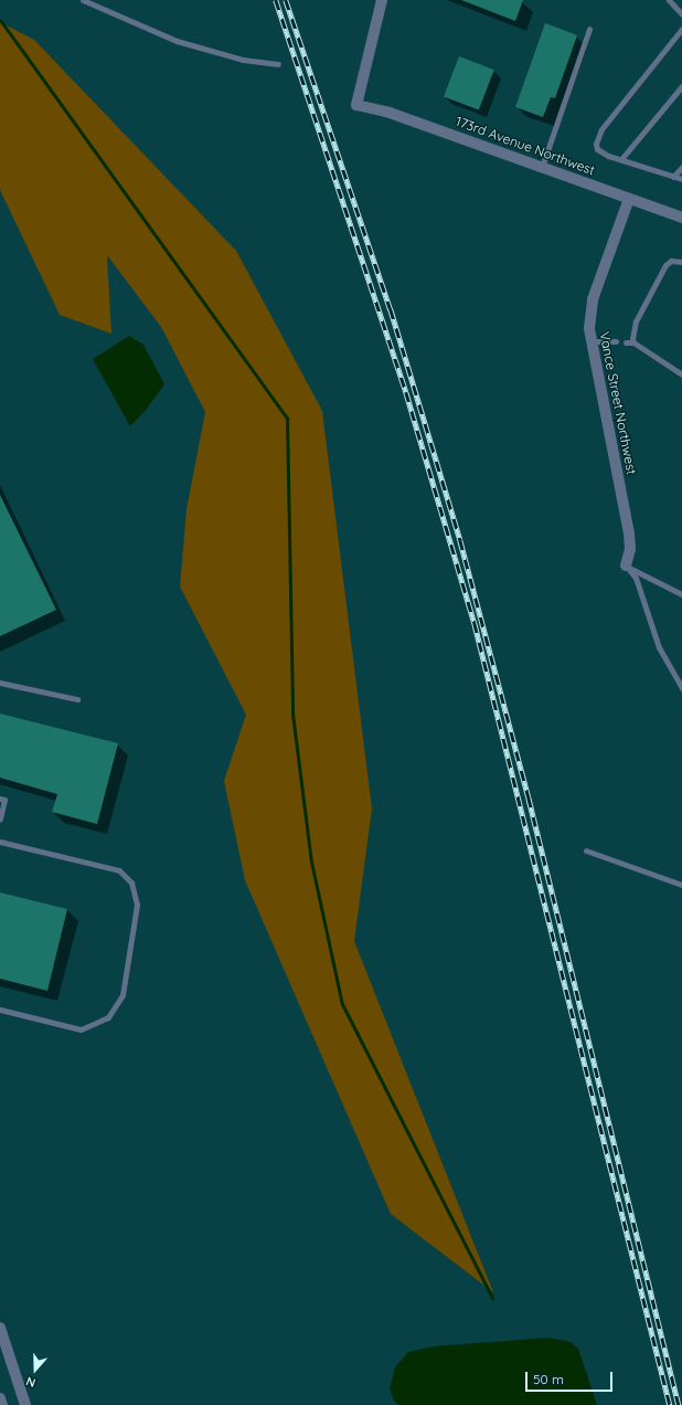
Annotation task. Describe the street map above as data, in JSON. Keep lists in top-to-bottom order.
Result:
{
  "streets": {
    "street": ["173rd Avenue Northwest", "Vance Street Northwest"]
  },
  "crossings": [
    ["173rd Avenue Northwest", "Vance Street Northwest"]
  ],
  "scale_bar": "50 m",
  "north": "bottom"
}
